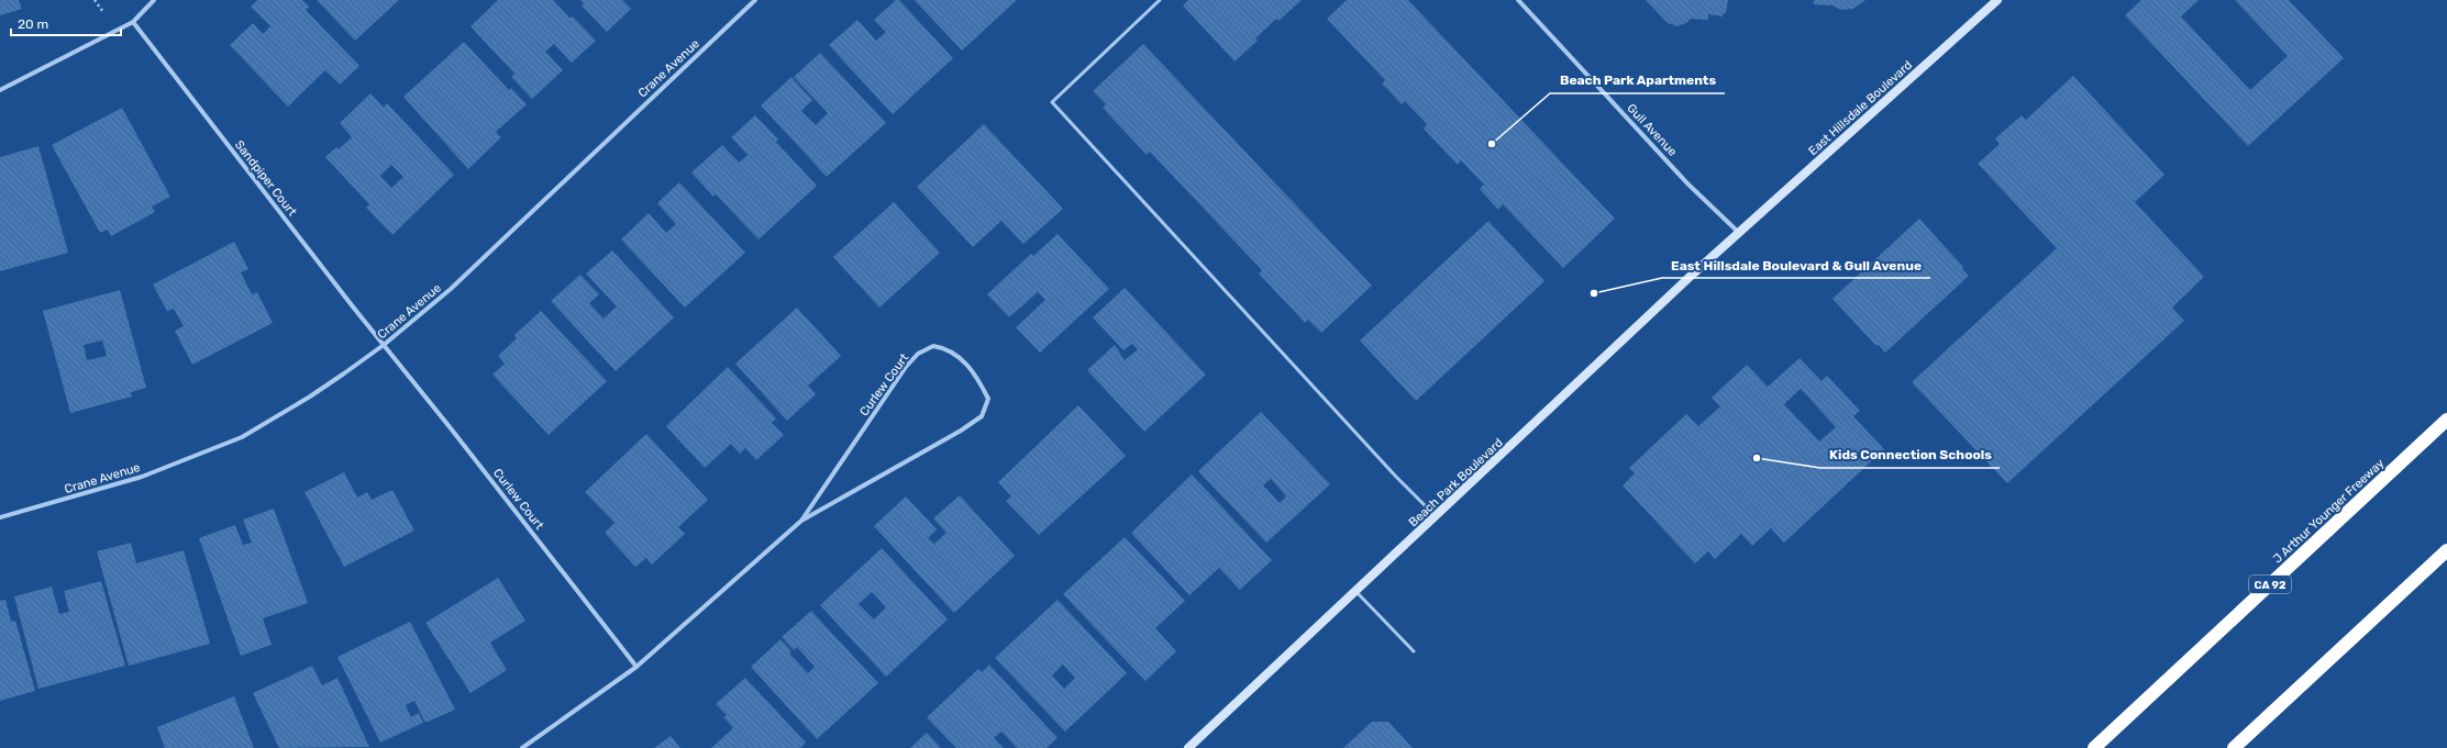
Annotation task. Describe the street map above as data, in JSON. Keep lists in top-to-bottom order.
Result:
{
  "streets": {
    "highway": ["J Arthur Younger Freeway", "CA 92"],
    "main road": ["East Hillsdale Boulevard", "Beach Park Boulevard"],
    "street": [
      "Crane Avenue",
      "Gull Avenue",
      "Sandpiper Court",
      "Curlew Court"
    ]
  },
  "crossings": [
    ["Crane Avenue", "Sandpiper Court"],
    ["Crane Avenue", "Curlew Court"],
    ["East Hillsdale Boulevard", "Gull Avenue"],
    ["East Hillsdale Boulevard", "Beach Park Boulevard"],
    ["Gull Avenue", "Beach Park Boulevard"],
    ["Sandpiper Court", "Curlew Court"]
  ],
  "places": ["Beach Park Apartments", "East Hillsdale Boulevard & Gull Avenue", "Kids Connection Schools"],
  "scale_bar": "20 m"
}
